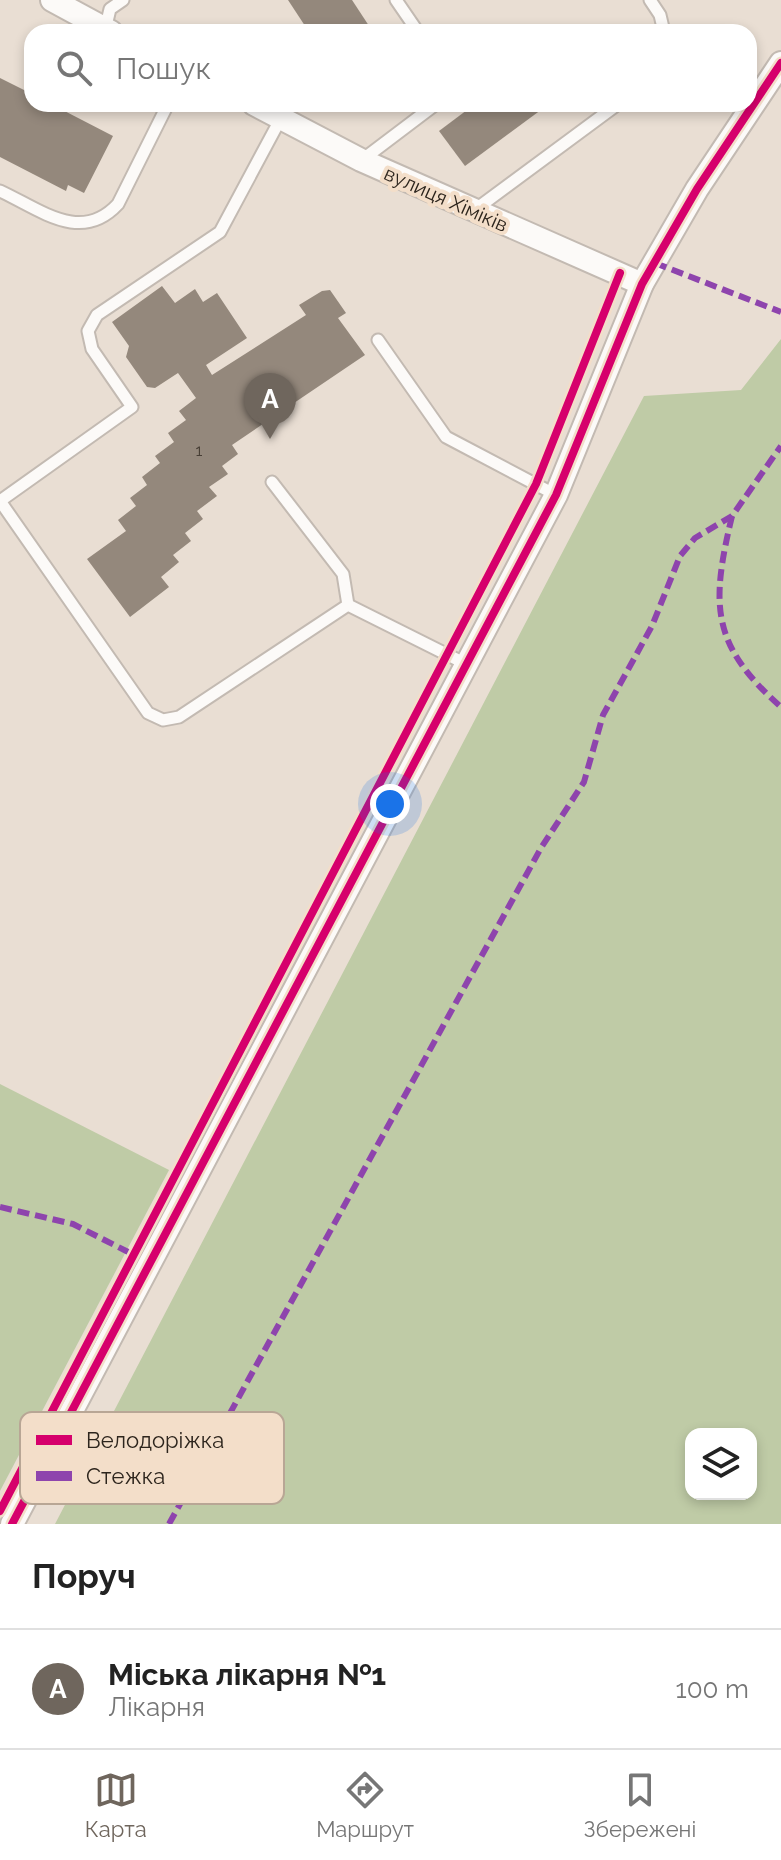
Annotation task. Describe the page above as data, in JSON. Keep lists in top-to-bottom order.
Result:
{
  "streets": {
    "street": ["вулиця Хіміків"]
  },
  "house_numbers": ["1"],
  "legend": ["Велодоріжка", "Стежка"],
  "page": {
    "search": "Пошук",
    "pins": "A",
    "heading": "Поруч",
    "list": [
      {
        "mark": "A",
        "name": "Міська лікарня №1",
        "note": "Лікарня",
        "value": "100 m"
      }
    ],
    "nav": ["Карта", "Маршрут", "Збережені"]
  }
}
